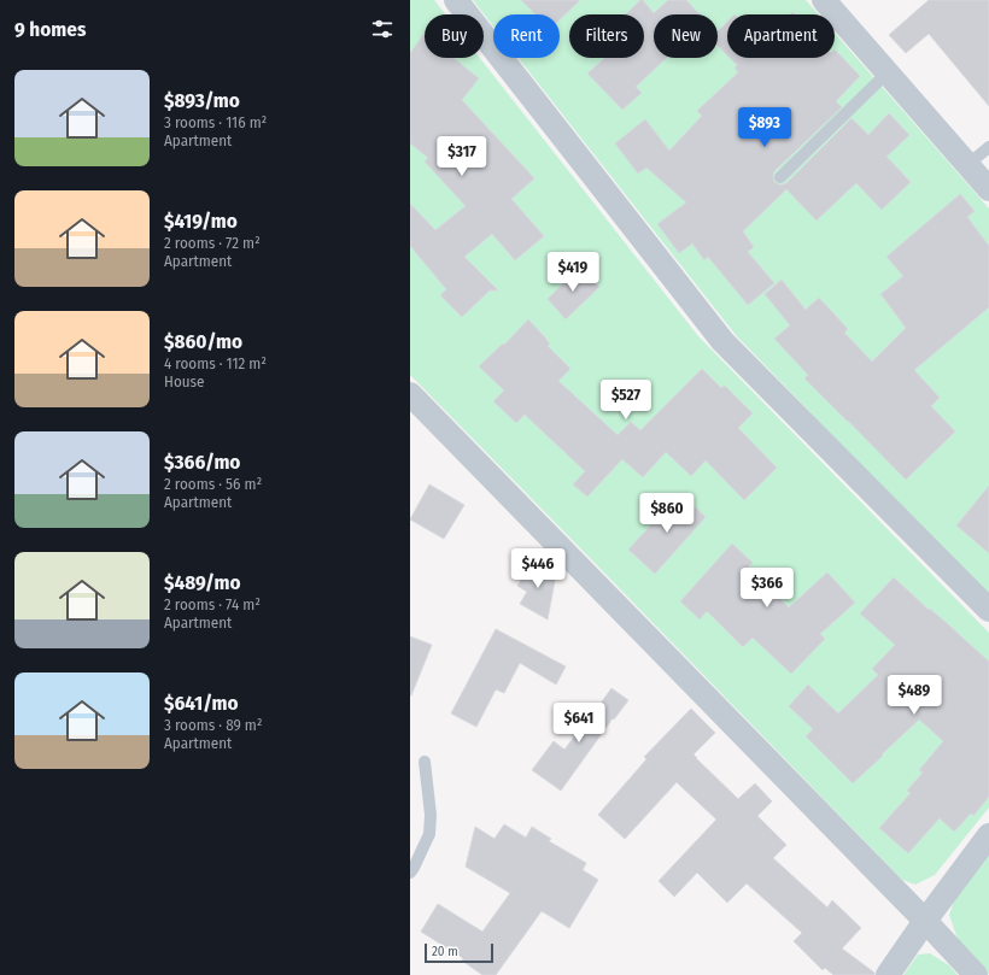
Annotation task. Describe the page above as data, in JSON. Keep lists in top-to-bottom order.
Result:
{
  "scale_bar": "20 m",
  "page": {
    "heading": "9 homes",
    "chip": [
      "Buy",
      "Rent",
      "Filters",
      "New",
      "Apartment"
    ],
    "list": [
      {
        "name": "$893/mo",
        "note": "3 rooms · 116 m² · Apartment"
      },
      {
        "name": "$419/mo",
        "note": "2 rooms · 72 m² · Apartment"
      },
      {
        "name": "$860/mo",
        "note": "4 rooms · 112 m² · House"
      },
      {
        "name": "$366/mo",
        "note": "2 rooms · 56 m² · Apartment"
      },
      {
        "name": "$489/mo",
        "note": "2 rooms · 74 m² · Apartment"
      },
      {
        "name": "$641/mo",
        "note": "3 rooms · 89 m² · Apartment"
      }
    ],
    "price": [
      "$893",
      "$317",
      "$419",
      "$527",
      "$860",
      "$446",
      "$366",
      "$489",
      "$641"
    ],
    "scale": "20 m"
  }
}
